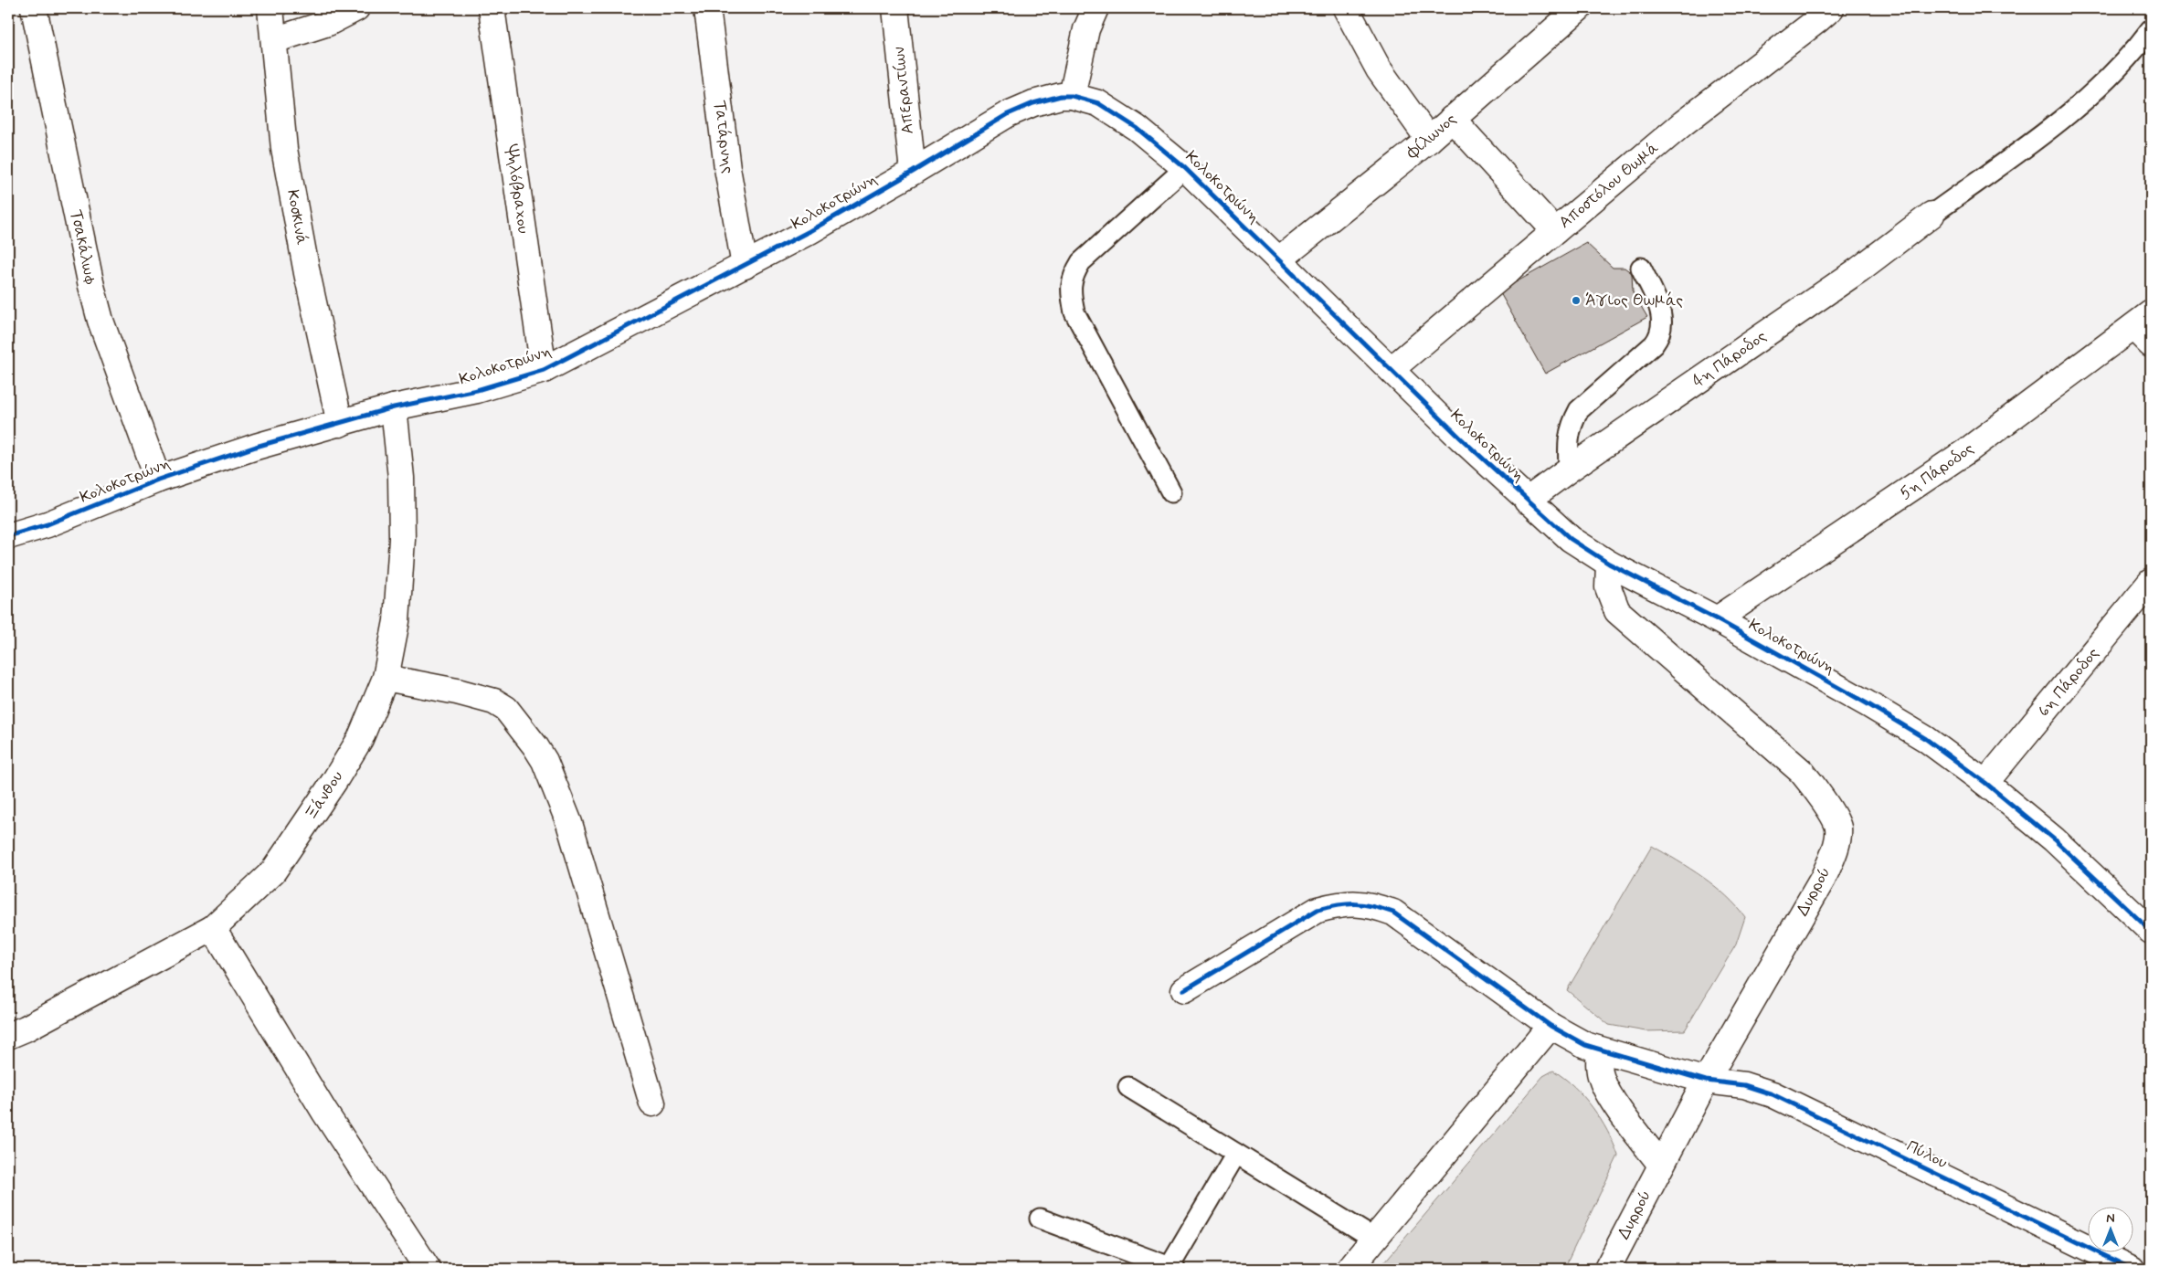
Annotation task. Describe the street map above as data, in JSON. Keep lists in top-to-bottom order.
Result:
{
  "streets": {
    "street": [
      "Απεραντίων",
      "Φίλωνος",
      "Τατάρνης",
      "Αποστόλου Θωμά",
      "Κολοκοτρώνη",
      "Ψηλόβραχου",
      "Κοσκινά",
      "Τσακάλωφ",
      "4η Πάροδος",
      "5η Πάροδος",
      "6η Πάροδος",
      "Ξάνθου",
      "Δυρρού",
      "Πύλου"
    ]
  },
  "crossings": [
    ["Απεραντίων", "Κολοκοτρώνη"],
    ["Φίλωνος", "Κολοκοτρώνη"],
    ["Τατάρνης", "Κολοκοτρώνη"],
    ["Αποστόλου Θωμά", "Κολοκοτρώνη"],
    ["Κολοκοτρώνη", "Ψηλόβραχου"],
    ["Κολοκοτρώνη", "Κοσκινά"],
    ["Κολοκοτρώνη", "Τσακάλωφ"],
    ["Κολοκοτρώνη", "4η Πάροδος"],
    ["Κολοκοτρώνη", "5η Πάροδος"],
    ["Κολοκοτρώνη", "6η Πάροδος"],
    ["Κολοκοτρώνη", "Ξάνθου"],
    ["Κολοκοτρώνη", "Δυρρού"],
    ["Δυρρού", "Πύλου"]
  ],
  "places": ["Άγιος Θωμάς"],
  "north": "top"
}
